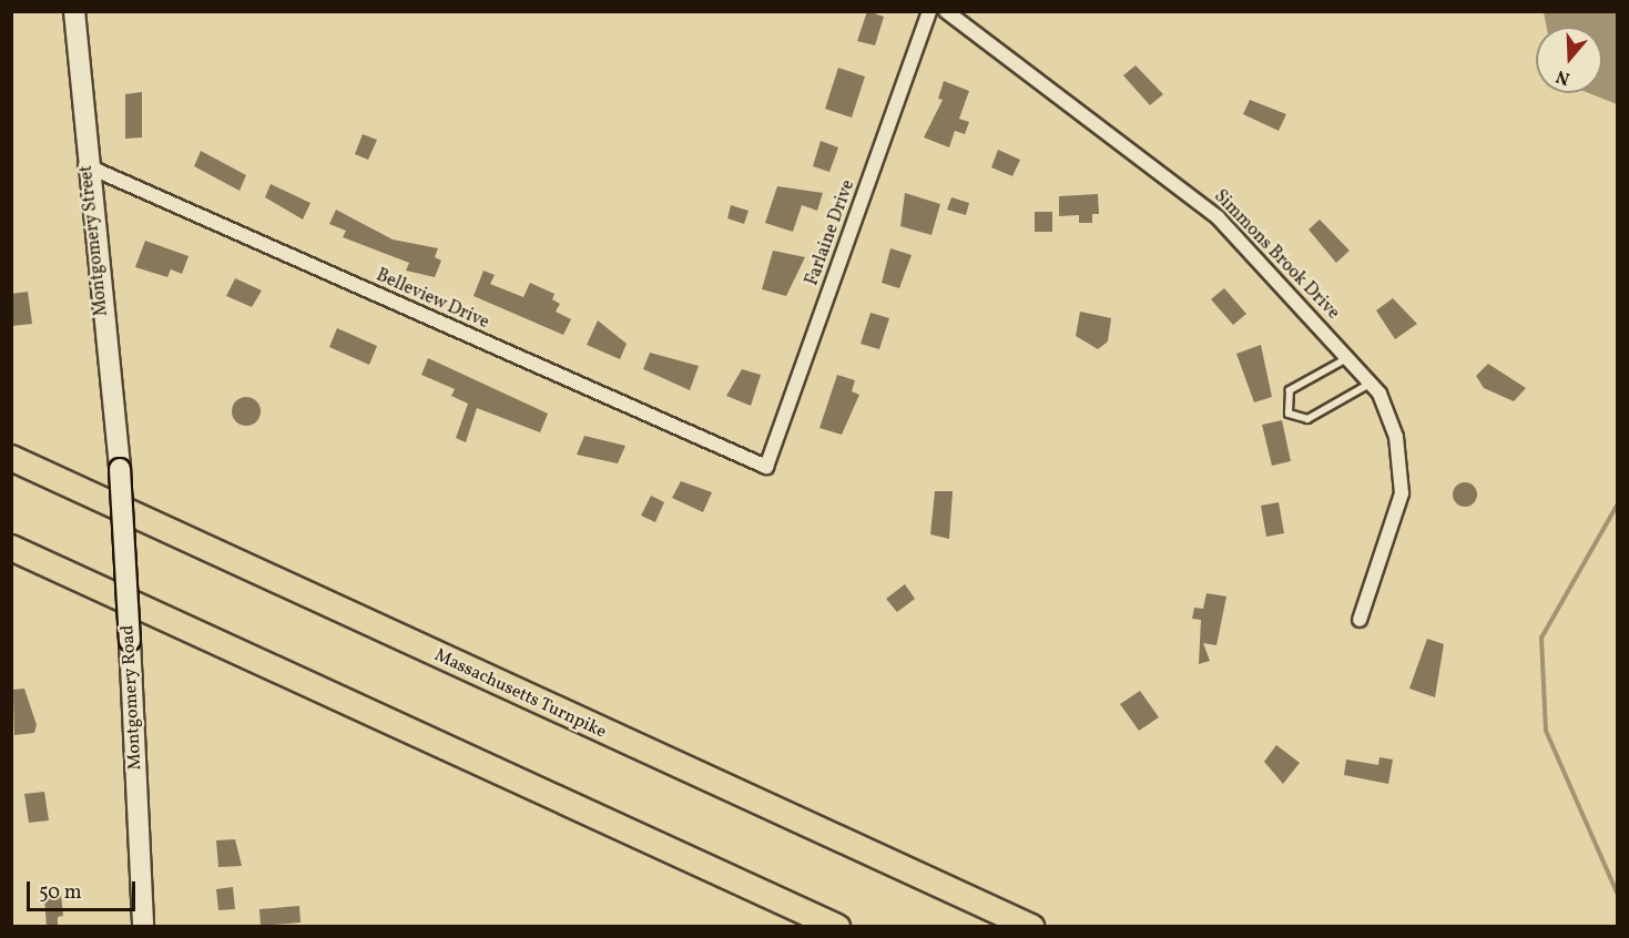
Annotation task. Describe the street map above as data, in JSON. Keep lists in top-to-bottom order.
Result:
{
  "streets": {
    "highway": ["Massachusetts Turnpike"],
    "main road": ["Montgomery Street", "Montgomery Road"],
    "street": ["Farlaine Drive", "Simmons Brook Drive", "Belleview Drive"]
  },
  "crossings": [
    ["Farlaine Drive", "Belleview Drive"],
    ["Montgomery Street", "Belleview Drive"],
    ["Montgomery Street", "Montgomery Road"]
  ],
  "scale_bar": "50 m",
  "north": "bottom"
}
